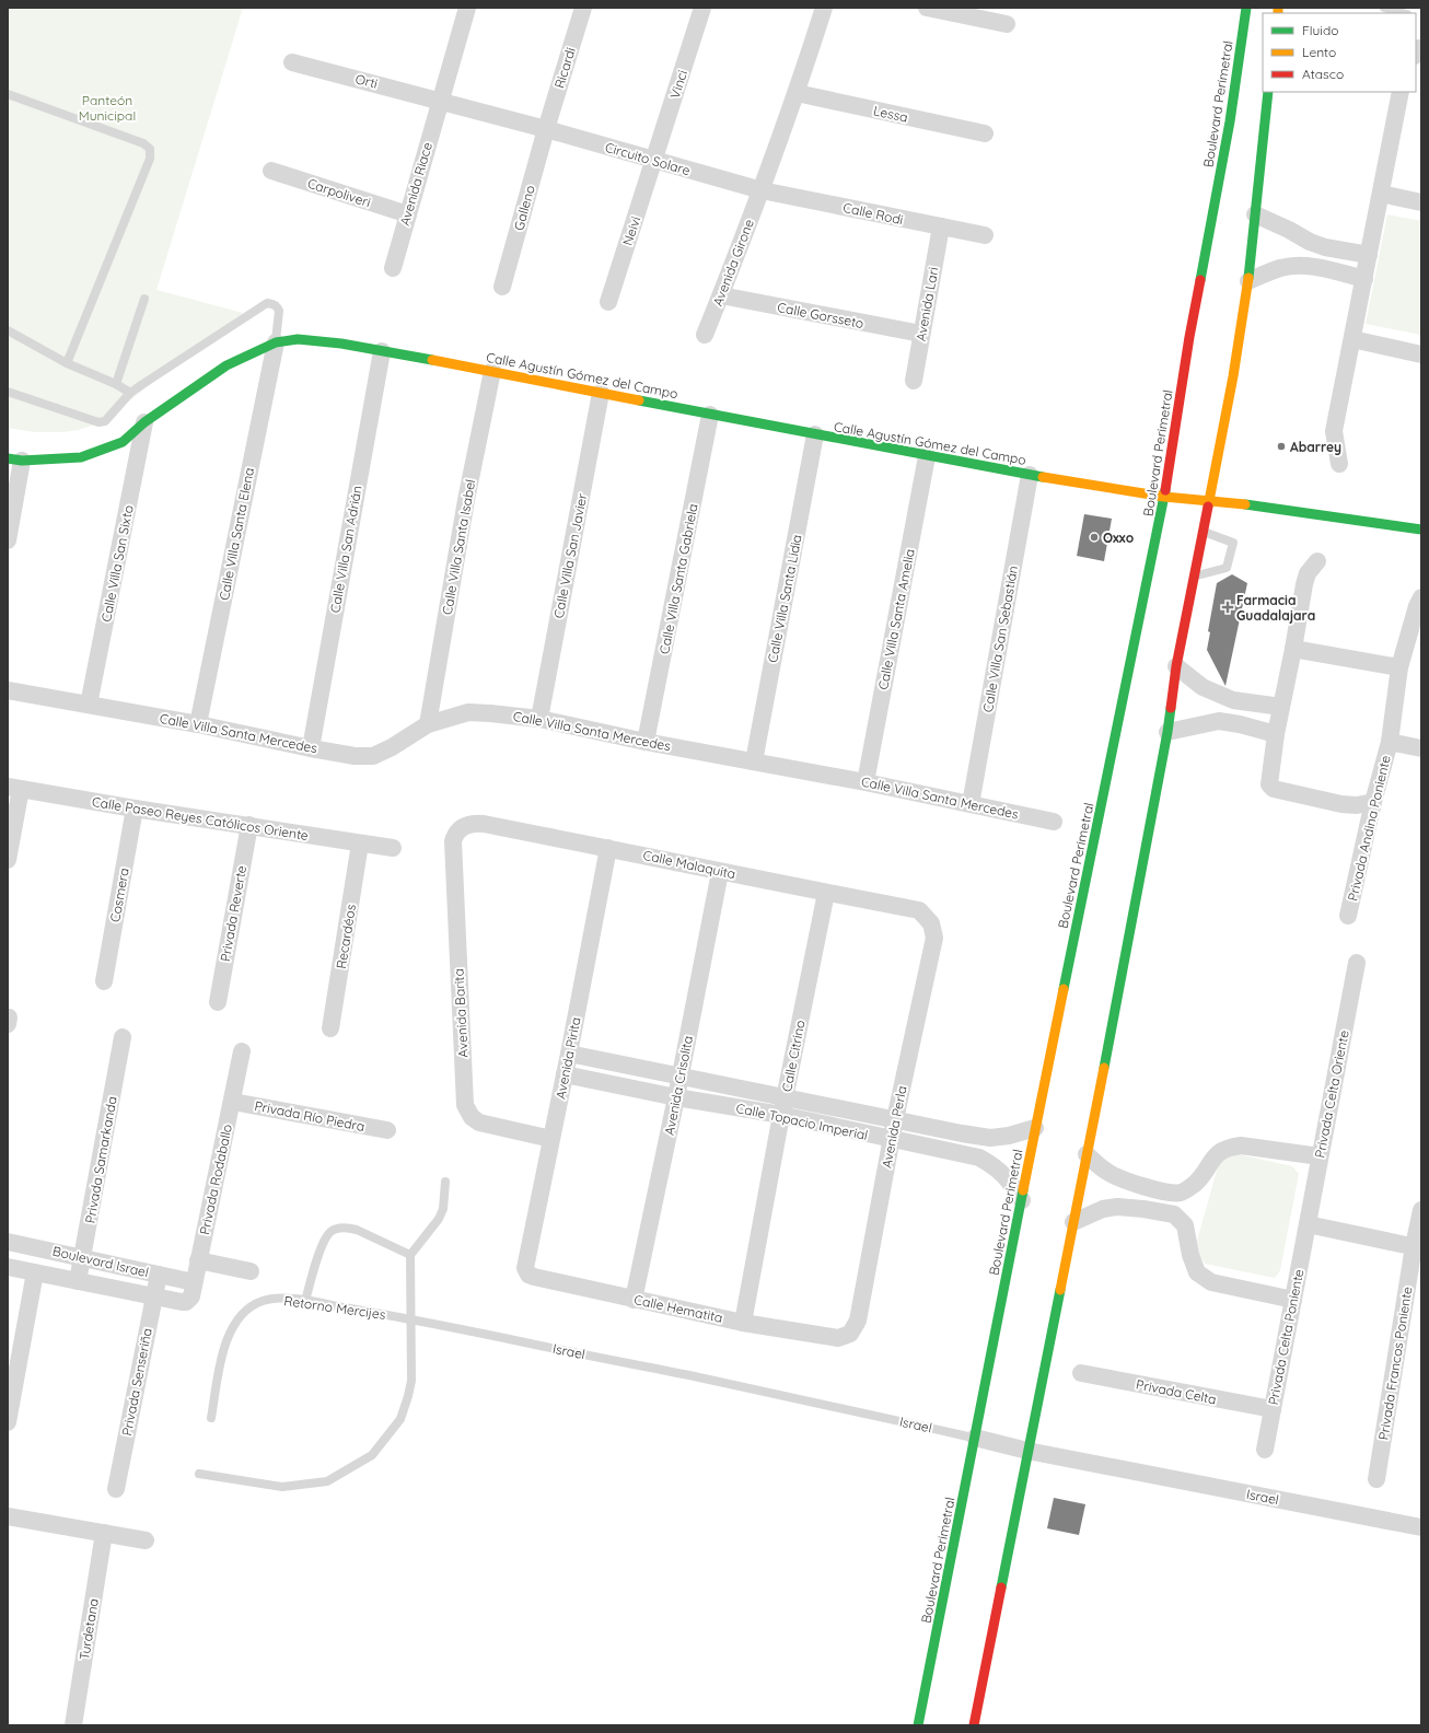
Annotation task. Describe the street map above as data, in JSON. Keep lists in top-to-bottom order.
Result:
{
  "streets": {
    "street": [
      "Ricardi",
      "Orti",
      "Vinci",
      "Boulevard Perimetral",
      "Lessa",
      "Circuito Solare",
      "Avenida Riace",
      "Carpoliveri",
      "Galleno",
      "Calle Rodi",
      "Neivi",
      "Avenida Girone",
      "Avenida Lari",
      "Calle Gorsseto",
      "Calle Agustín Gómez del Campo",
      "Calle Villa Santa Elena",
      "Calle Villa Santa Isabel",
      "Calle Villa San Adrián",
      "Calle Villa San Javier",
      "Calle Villa San Sixto",
      "Calle Villa Santa Gabriela",
      "Calle Villa Santa Lidia",
      "Calle Villa Santa Amelia",
      "Calle Villa San Sebastián",
      "Calle Villa Santa Mercedes",
      "Calle Paseo Reyes Católicos Oriente",
      "Privada Andina Poniente",
      "Calle Malaquita",
      "Cosmera",
      "Privada Reverte",
      "Recardéos",
      "Avenida Barita",
      "Calle Citrino",
      "Avenida Pirita",
      "Avenida Crisolita",
      "Privada Celta Oriente",
      "Privada Río Piedra",
      "Calle Topacio Imperial",
      "Avenida Perla",
      "Privada Samarkanda",
      "Privada Rodaballo",
      "Boulevard Israel",
      "Calle Hematita",
      "Privada Celta Poniente",
      "Israel",
      "Privada Francos Poniente",
      "Privada Senseriña",
      "Privada Celta",
      "Turdetana"
    ],
    "lane": ["Retorno Mercijes"]
  },
  "crossings": [
    ["Ricardi", "Circuito Solare"],
    ["Ricardi", "Galleno"],
    ["Orti", "Circuito Solare"],
    ["Orti", "Avenida Riace"],
    ["Vinci", "Circuito Solare"],
    ["Vinci", "Neivi"],
    ["Boulevard Perimetral", "Calle Agustín Gómez del Campo"],
    ["Boulevard Perimetral", "Calle Topacio Imperial"],
    ["Boulevard Perimetral", "Israel"],
    ["Circuito Solare", "Avenida Riace"],
    ["Circuito Solare", "Galleno"],
    ["Circuito Solare", "Calle Rodi"],
    ["Circuito Solare", "Neivi"],
    ["Circuito Solare", "Avenida Girone"],
    ["Avenida Riace", "Carpoliveri"],
    ["Calle Rodi", "Avenida Girone"],
    ["Calle Rodi", "Avenida Lari"],
    ["Avenida Girone", "Calle Gorsseto"],
    ["Avenida Lari", "Calle Gorsseto"],
    ["Calle Agustín Gómez del Campo", "Calle Villa Santa Elena"],
    ["Calle Agustín Gómez del Campo", "Calle Villa Santa Isabel"],
    ["Calle Agustín Gómez del Campo", "Calle Villa San Adrián"],
    ["Calle Agustín Gómez del Campo", "Calle Villa San Javier"],
    ["Calle Agustín Gómez del Campo", "Calle Villa San Sixto"],
    ["Calle Agustín Gómez del Campo", "Calle Villa Santa Gabriela"],
    ["Calle Agustín Gómez del Campo", "Calle Villa Santa Lidia"],
    ["Calle Agustín Gómez del Campo", "Calle Villa Santa Amelia"],
    ["Calle Agustín Gómez del Campo", "Calle Villa San Sebastián"],
    ["Calle Villa Santa Elena", "Calle Villa Santa Mercedes"],
    ["Calle Villa Santa Isabel", "Calle Villa Santa Mercedes"],
    ["Calle Villa San Adrián", "Calle Villa Santa Mercedes"],
    ["Calle Villa San Javier", "Calle Villa Santa Mercedes"],
    ["Calle Villa San Sixto", "Calle Villa Santa Mercedes"],
    ["Calle Villa Santa Gabriela", "Calle Villa Santa Mercedes"],
    ["Calle Villa Santa Lidia", "Calle Villa Santa Mercedes"],
    ["Calle Villa Santa Amelia", "Calle Villa Santa Mercedes"],
    ["Calle Villa San Sebastián", "Calle Villa Santa Mercedes"],
    ["Calle Paseo Reyes Católicos Oriente", "Cosmera"],
    ["Calle Paseo Reyes Católicos Oriente", "Privada Reverte"],
    ["Calle Paseo Reyes Católicos Oriente", "Recardéos"],
    ["Calle Malaquita", "Avenida Barita"],
    ["Calle Malaquita", "Calle Citrino"],
    ["Calle Malaquita", "Avenida Pirita"],
    ["Calle Malaquita", "Avenida Crisolita"],
    ["Calle Malaquita", "Avenida Perla"],
    ["Avenida Barita", "Avenida Pirita"],
    ["Calle Citrino", "Calle Topacio Imperial"],
    ["Calle Citrino", "Calle Hematita"],
    ["Avenida Pirita", "Calle Topacio Imperial"],
    ["Avenida Pirita", "Calle Hematita"],
    ["Avenida Crisolita", "Calle Topacio Imperial"],
    ["Avenida Crisolita", "Calle Hematita"],
    ["Privada Celta Oriente", "Privada Celta Poniente"],
    ["Privada Río Piedra", "Privada Rodaballo"],
    ["Calle Topacio Imperial", "Avenida Perla"],
    ["Avenida Perla", "Calle Hematita"],
    ["Privada Samarkanda", "Boulevard Israel"],
    ["Privada Rodaballo", "Boulevard Israel"],
    ["Boulevard Israel", "Privada Senseriña"],
    ["Retorno Mercijes", "Israel"],
    ["Privada Celta Poniente", "Privada Celta"]
  ],
  "parks": ["Panteón Municipal"],
  "places": {
    "other": ["Abarrey", "Oxxo"],
    "health": ["Farmacia Guadalajara"]
  },
  "legend": ["Fluido", "Lento", "Atasco"]
}
